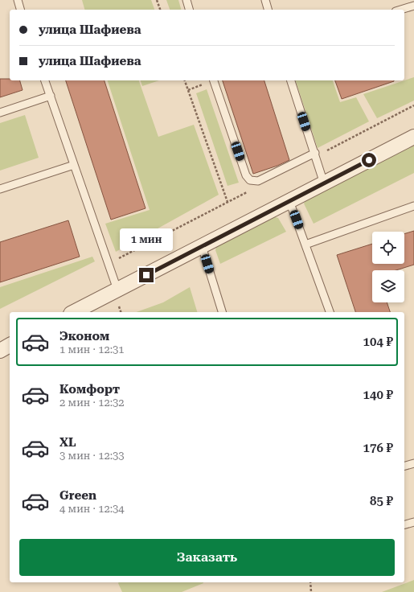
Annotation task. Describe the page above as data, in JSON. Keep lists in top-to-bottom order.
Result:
{
  "page": {
    "banner": ["улица Шафиева", "улица Шафиева"],
    "bubble": "1 мин",
    "list": [
      {
        "name": "Эконом",
        "note": "1 мин · 12:31",
        "value": "104 ₽"
      },
      {
        "name": "Комфорт",
        "note": "2 мин · 12:32",
        "value": "140 ₽"
      },
      {
        "name": "XL",
        "note": "3 мин · 12:33",
        "value": "176 ₽"
      },
      {
        "name": "Green",
        "note": "4 мин · 12:34",
        "value": "85 ₽"
      }
    ],
    "buttons": "Заказать"
  }
}
